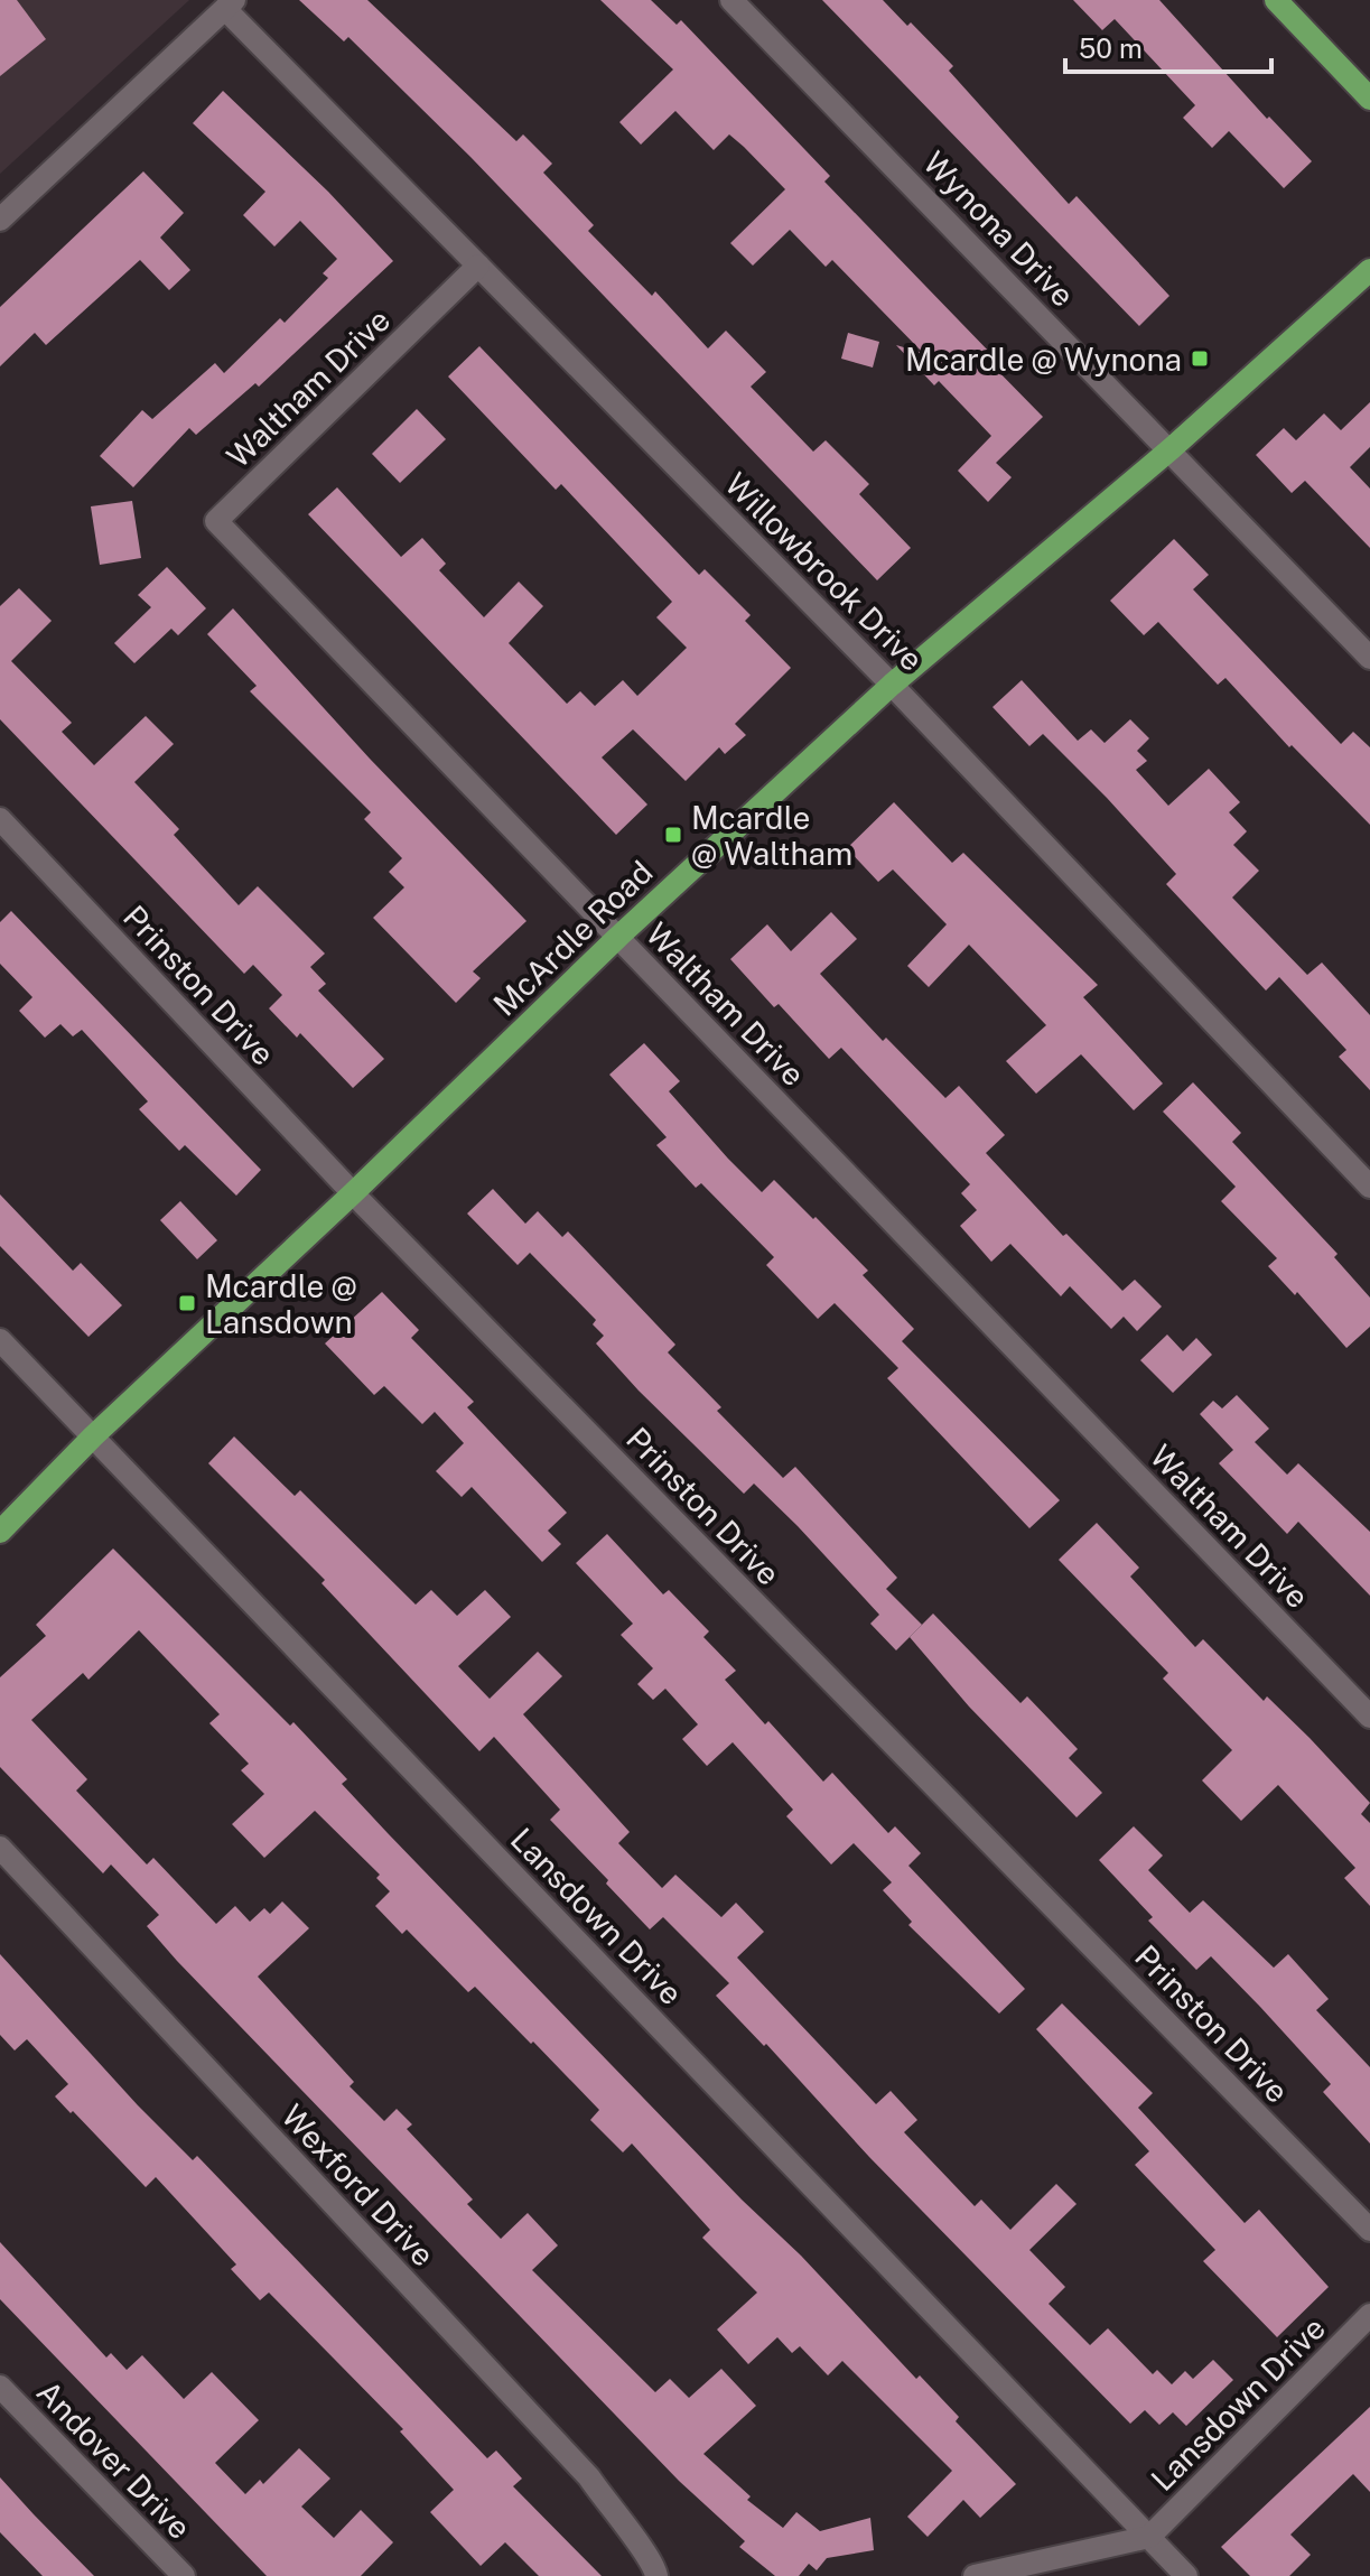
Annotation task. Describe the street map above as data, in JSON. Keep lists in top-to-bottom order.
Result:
{
  "streets": {
    "main road": ["McArdle Road"],
    "street": [
      "Wynona Drive",
      "Waltham Drive",
      "Willowbrook Drive",
      "Prinston Drive",
      "Lansdown Drive",
      "Wexford Drive",
      "Andover Drive"
    ]
  },
  "crossings": [
    ["Wynona Drive", "McArdle Road"],
    ["Waltham Drive", "Willowbrook Drive"],
    ["Waltham Drive", "McArdle Road"],
    ["Willowbrook Drive", "McArdle Road"],
    ["McArdle Road", "Prinston Drive"],
    ["McArdle Road", "Lansdown Drive"]
  ],
  "places": {
    "transit": ["Mcardle @ Wynona", "Mcardle @ Waltham", "Mcardle @ Lansdown"]
  },
  "scale_bar": "50 m"
}
